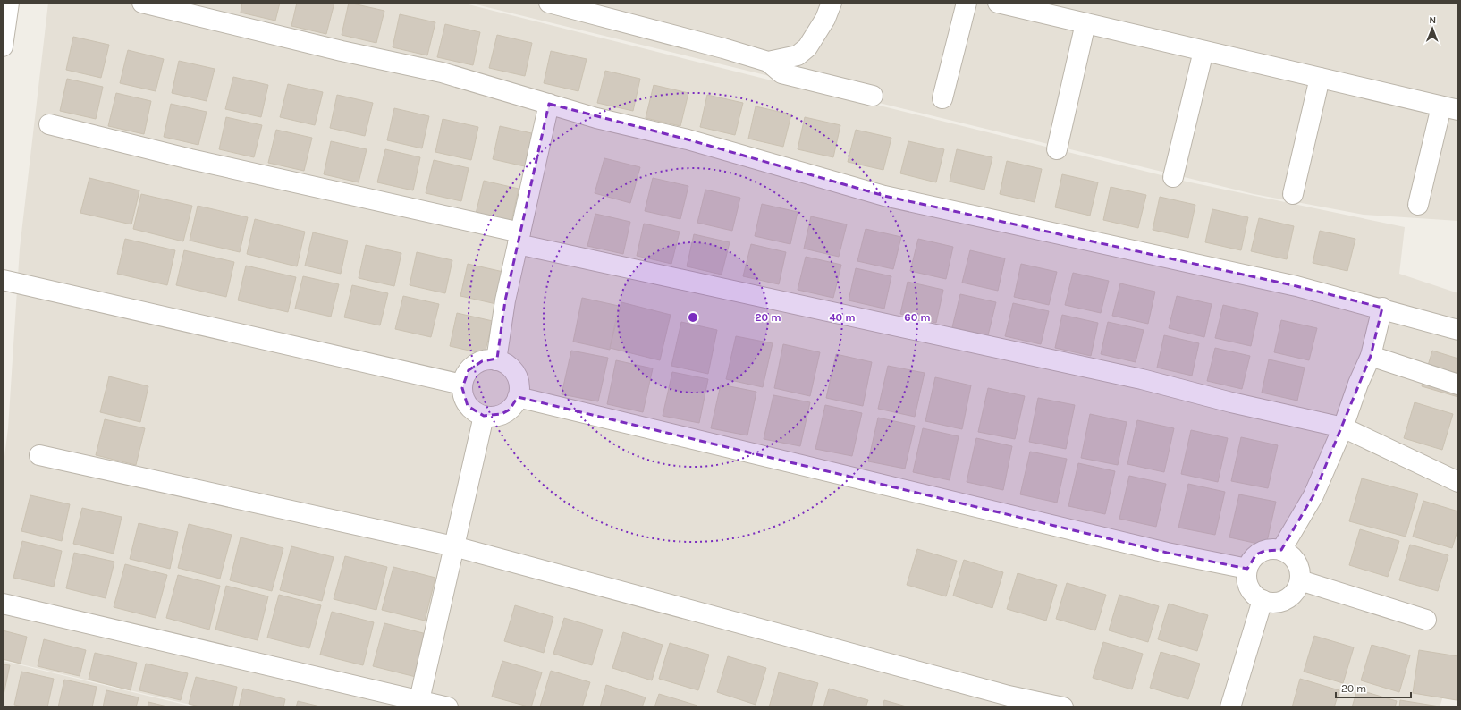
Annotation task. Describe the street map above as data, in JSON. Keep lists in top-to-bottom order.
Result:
{
  "scale_bar": "20 m",
  "north": "top",
  "rings": ["20 m", "40 m", "60 m"]
}
